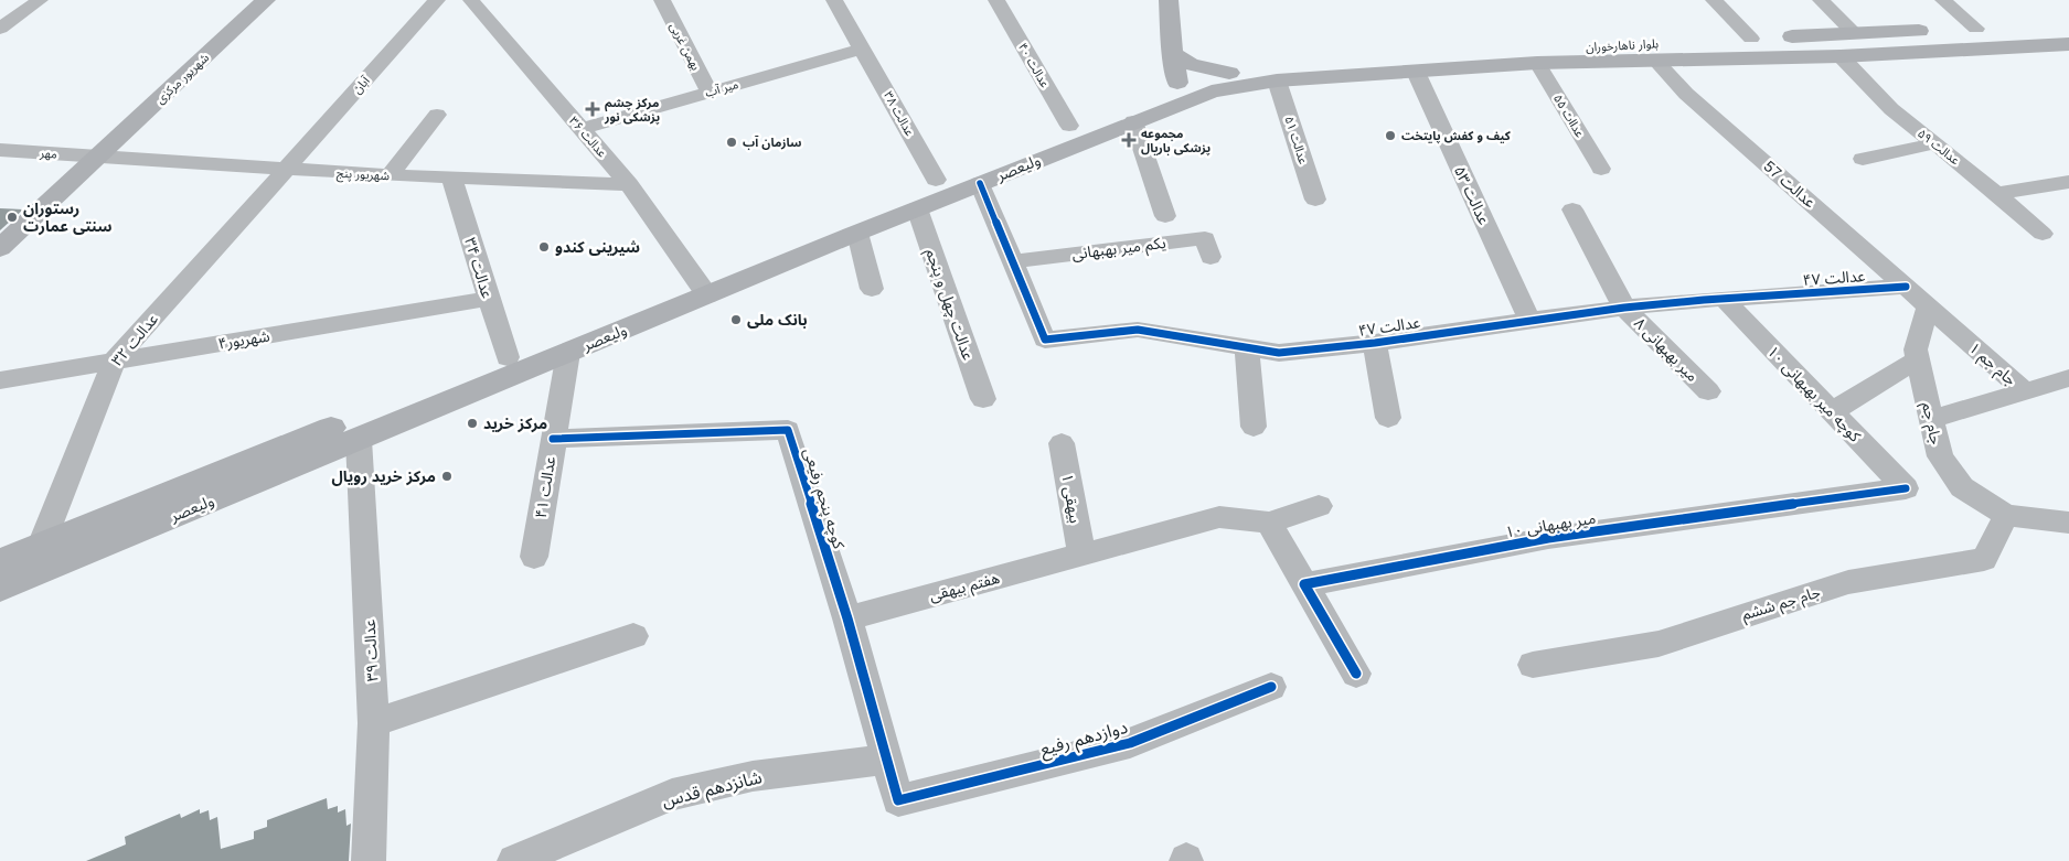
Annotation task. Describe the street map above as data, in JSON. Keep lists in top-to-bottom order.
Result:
{
  "streets": {
    "main road": ["بلوار ناهارخوران", "شهریور مرکزی", "ولیعصر"],
    "street": [
      "بهمن غربی",
      "عدالت ۴۰",
      "آبان",
      "میر آب",
      "عدالت ۳۸",
      "عداات ۵۵",
      "عدالت ۳۶",
      "عدالت ۵۱",
      "عدالت ۵۹",
      "مهر",
      "شهریور پنج",
      "عدالت 57",
      "عدالت ۵۳",
      "یکم میر بهبهانی",
      "عدالت ۳۴",
      "عدالت ۴۷",
      "عدالت چهل و پنجم",
      "عدالت ۳۲",
      "شهریور۴",
      "۸ میر بهبهانی",
      "۱ جام جم",
      "کوچه میر بهبهانی ۱۰",
      "جام جم",
      "عدالت ۴۱",
      "کوچه پنجم رفیعی",
      "بیهقی ۱",
      "۱۰ میر بهبهانی",
      "هفتم بیهقی",
      "جام جم ششم",
      "عدالت ۳۹",
      "دوازدهم رفیع",
      "شانزدهم قدس"
    ]
  },
  "crossings": [
    ["بلوار ناهارخوران", "عداات ۵۵"],
    ["بلوار ناهارخوران", "عدالت ۵۱"],
    ["بلوار ناهارخوران", "عدالت ۵۹"],
    ["بلوار ناهارخوران", "ولیعصر"],
    ["بلوار ناهارخوران", "عدالت 57"],
    ["بلوار ناهارخوران", "عدالت ۵۳"],
    ["بهمن غربی", "میر آب"],
    ["عدالت ۴۰", "ولیعصر"],
    ["شهریور مرکزی", "مهر"],
    ["شهریور مرکزی", "شهریور پنج"],
    ["آبان", "شهریور پنج"],
    ["آبان", "عدالت ۳۲"],
    ["میر آب", "عدالت ۳۸"],
    ["میر آب", "عدالت ۳۶"],
    ["عدالت ۳۸", "ولیعصر"],
    ["عدالت ۳۶", "ولیعصر"],
    ["عدالت ۳۶", "شهریور پنج"],
    ["مهر", "شهریور پنج"],
    ["ولیعصر", "عدالت ۳۴"],
    ["ولیعصر", "عدالت ۴۷"],
    ["ولیعصر", "عدالت چهل و پنجم"],
    ["ولیعصر", "عدالت ۳۲"],
    ["ولیعصر", "عدالت ۴۱"],
    ["ولیعصر", "عدالت ۳۹"],
    ["شهریور پنج", "عدالت ۳۴"],
    ["شهریور پنج", "عدالت ۳۲"],
    ["عدالت 57", "عدالت ۴۷"],
    ["عدالت 57", "۱ جام جم"],
    ["عدالت 57", "جام جم"],
    ["عدالت ۵۳", "عدالت ۴۷"],
    ["یکم میر بهبهانی", "عدالت ۴۷"],
    ["عدالت ۳۴", "شهریور۴"],
    ["عدالت ۴۷", "۸ میر بهبهانی"],
    ["عدالت ۴۷", "کوچه میر بهبهانی ۱۰"],
    ["عدالت ۳۲", "شهریور۴"],
    ["۱ جام جم", "جام جم"],
    ["کوچه میر بهبهانی ۱۰", "۱۰ میر بهبهانی"],
    ["جام جم", "جام جم ششم"],
    ["عدالت ۴۱", "کوچه پنجم رفیعی"],
    ["کوچه پنجم رفیعی", "هفتم بیهقی"],
    ["کوچه پنجم رفیعی", "دوازدهم رفیع"],
    ["کوچه پنجم رفیعی", "شانزدهم قدس"],
    ["بیهقی ۱", "هفتم بیهقی"]
  ],
  "places": {
    "health": ["مرکز چشم پزشکی نور", "مجموعه پزشکی باریال"],
    "other": [
      "کیف و کفش پایتخت",
      "سازمان آب",
      "رستوران سنتی عمارت",
      "شیرینی کندو",
      "بانک ملی",
      "مرکز خرید",
      "مرکز خرید رویال"
    ]
  }
}
